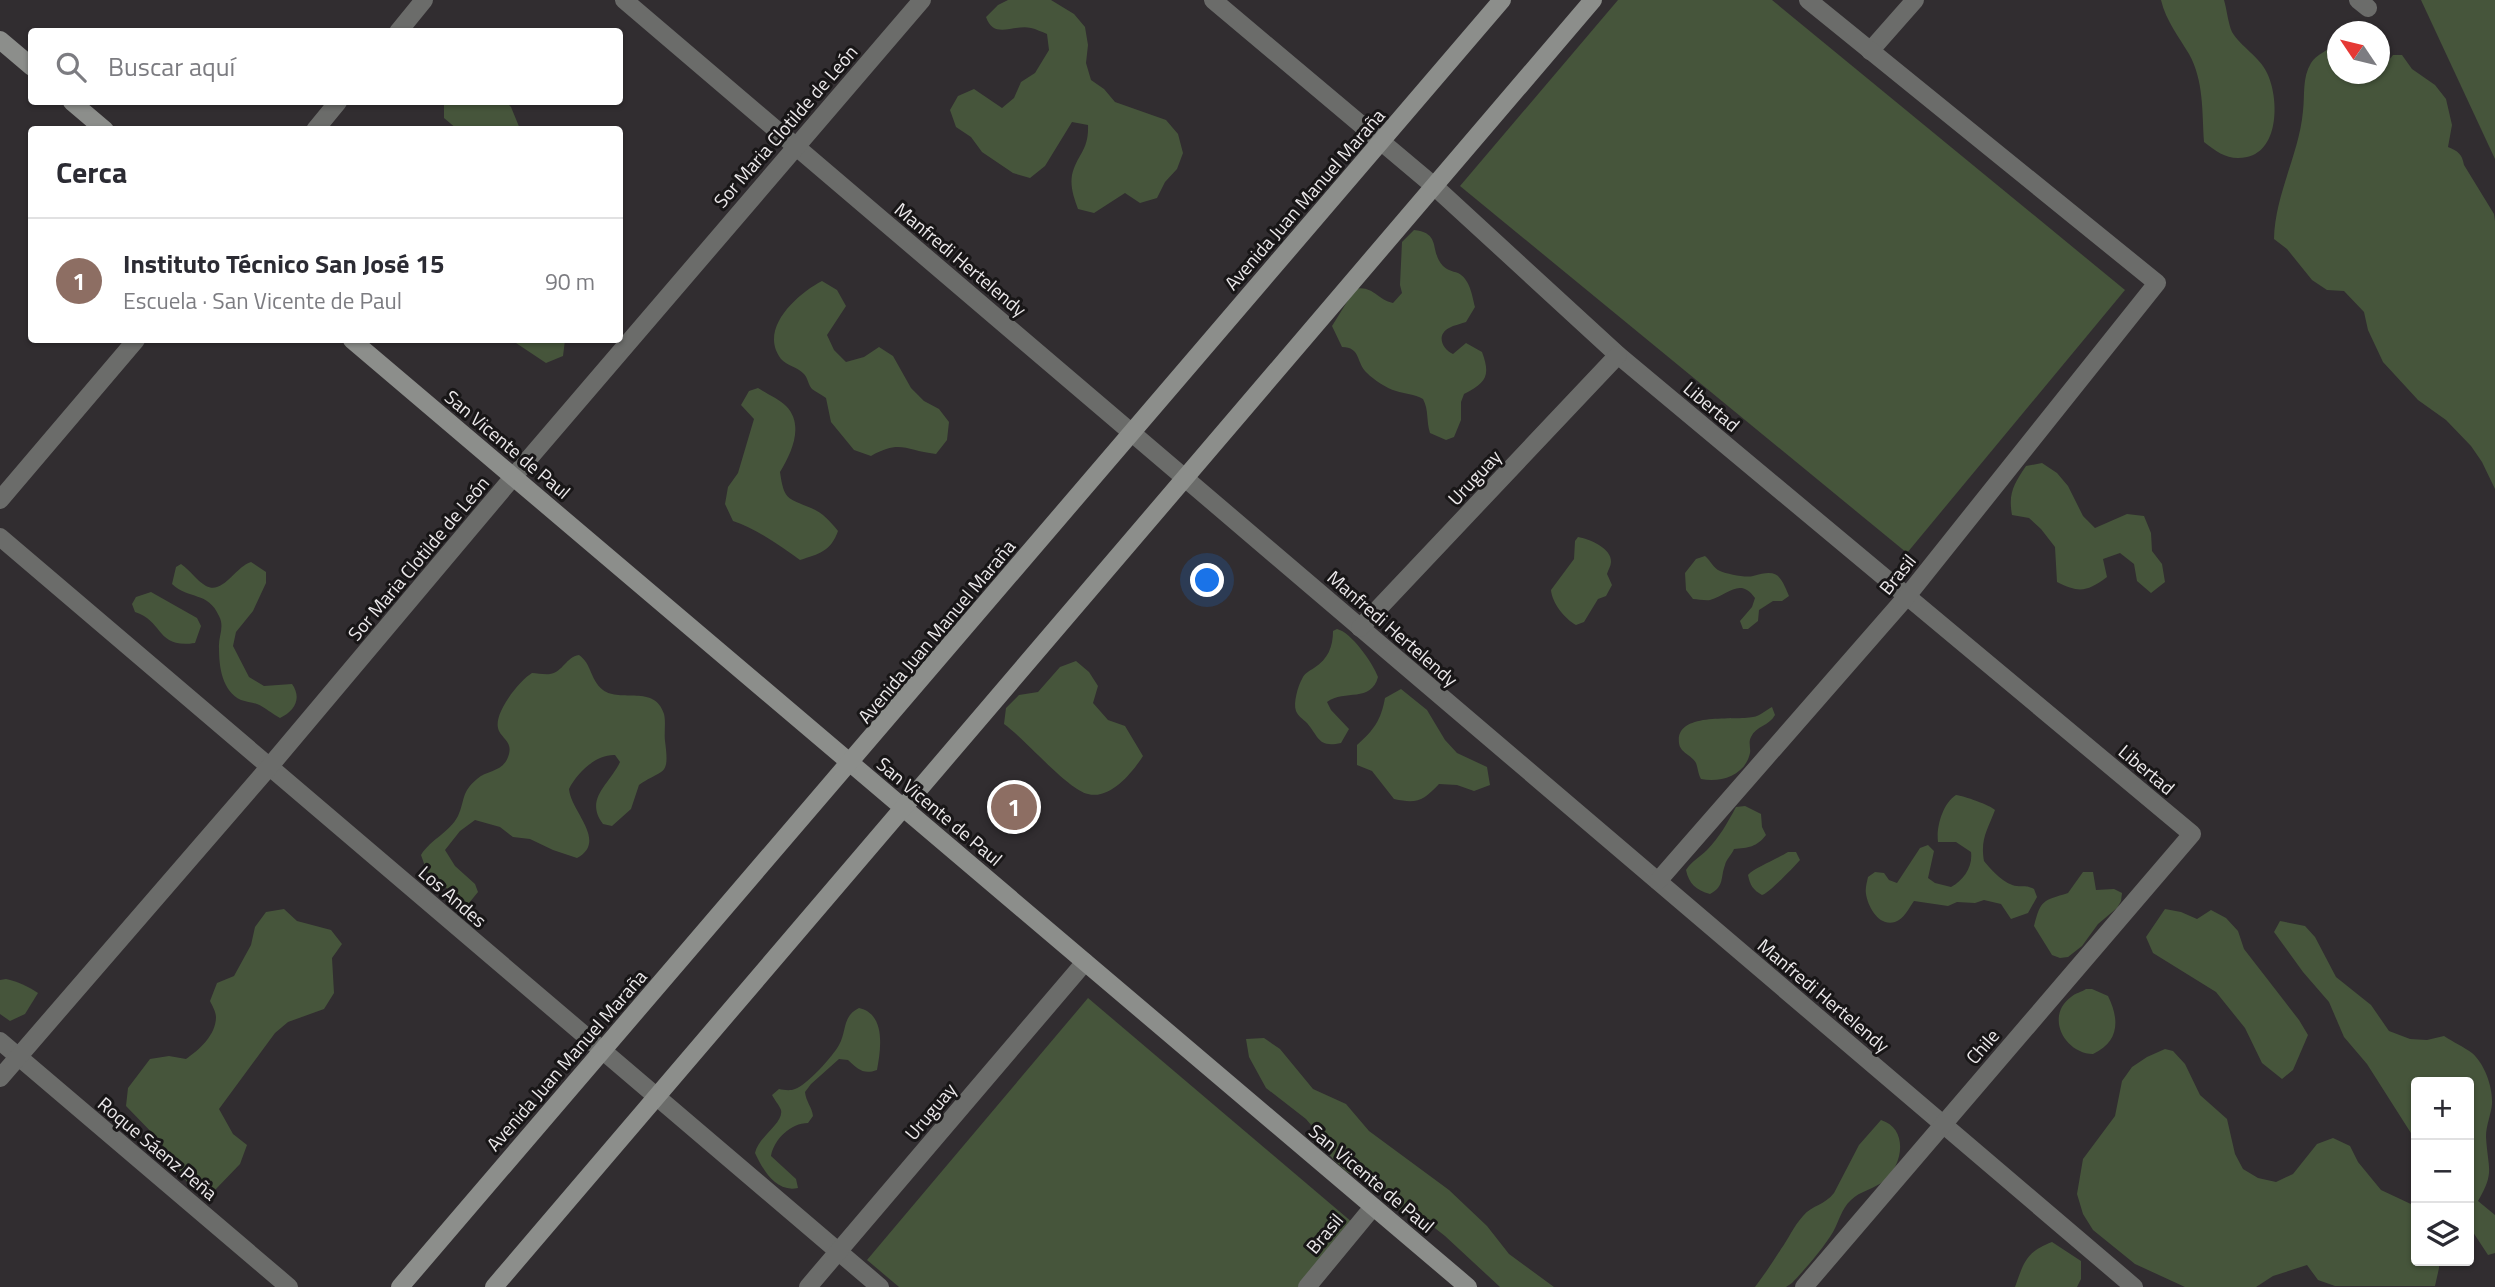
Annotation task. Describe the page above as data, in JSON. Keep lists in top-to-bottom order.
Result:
{
  "streets": {
    "street": [
      "Sor Maria Clotilde de León",
      "Avenida Juan Manuel Maraña",
      "Manfredi Hertelendy",
      "Libertad",
      "San Vicente de Paul",
      "Uruguay",
      "Brasil",
      "Los Andes",
      "Chile",
      "Roque Sáenz Peña"
    ]
  },
  "crossings": [
    ["Sor Maria Clotilde de León", "Manfredi Hertelendy"],
    ["Sor Maria Clotilde de León", "San Vicente de Paul"],
    ["Sor Maria Clotilde de León", "Los Andes"],
    ["Sor Maria Clotilde de León", "Roque Sáenz Peña"],
    ["Avenida Juan Manuel Maraña", "Manfredi Hertelendy"],
    ["Avenida Juan Manuel Maraña", "Libertad"],
    ["Avenida Juan Manuel Maraña", "San Vicente de Paul"],
    ["Avenida Juan Manuel Maraña", "Los Andes"],
    ["Manfredi Hertelendy", "Uruguay"],
    ["Manfredi Hertelendy", "Brasil"],
    ["Manfredi Hertelendy", "Chile"],
    ["Libertad", "Uruguay"],
    ["Libertad", "Brasil"],
    ["Libertad", "Chile"],
    ["San Vicente de Paul", "Uruguay"],
    ["San Vicente de Paul", "Brasil"],
    ["Uruguay", "Los Andes"]
  ],
  "north": "top left",
  "page": {
    "search": "Buscar aquí",
    "heading": "Cerca",
    "list": [
      {
        "mark": "1",
        "name": "Instituto Técnico San José 15",
        "note": "Escuela · San Vicente de Paul",
        "value": "90 m"
      }
    ],
    "pins": "1",
    "map_buttons": ["+", "−"]
  }
}
